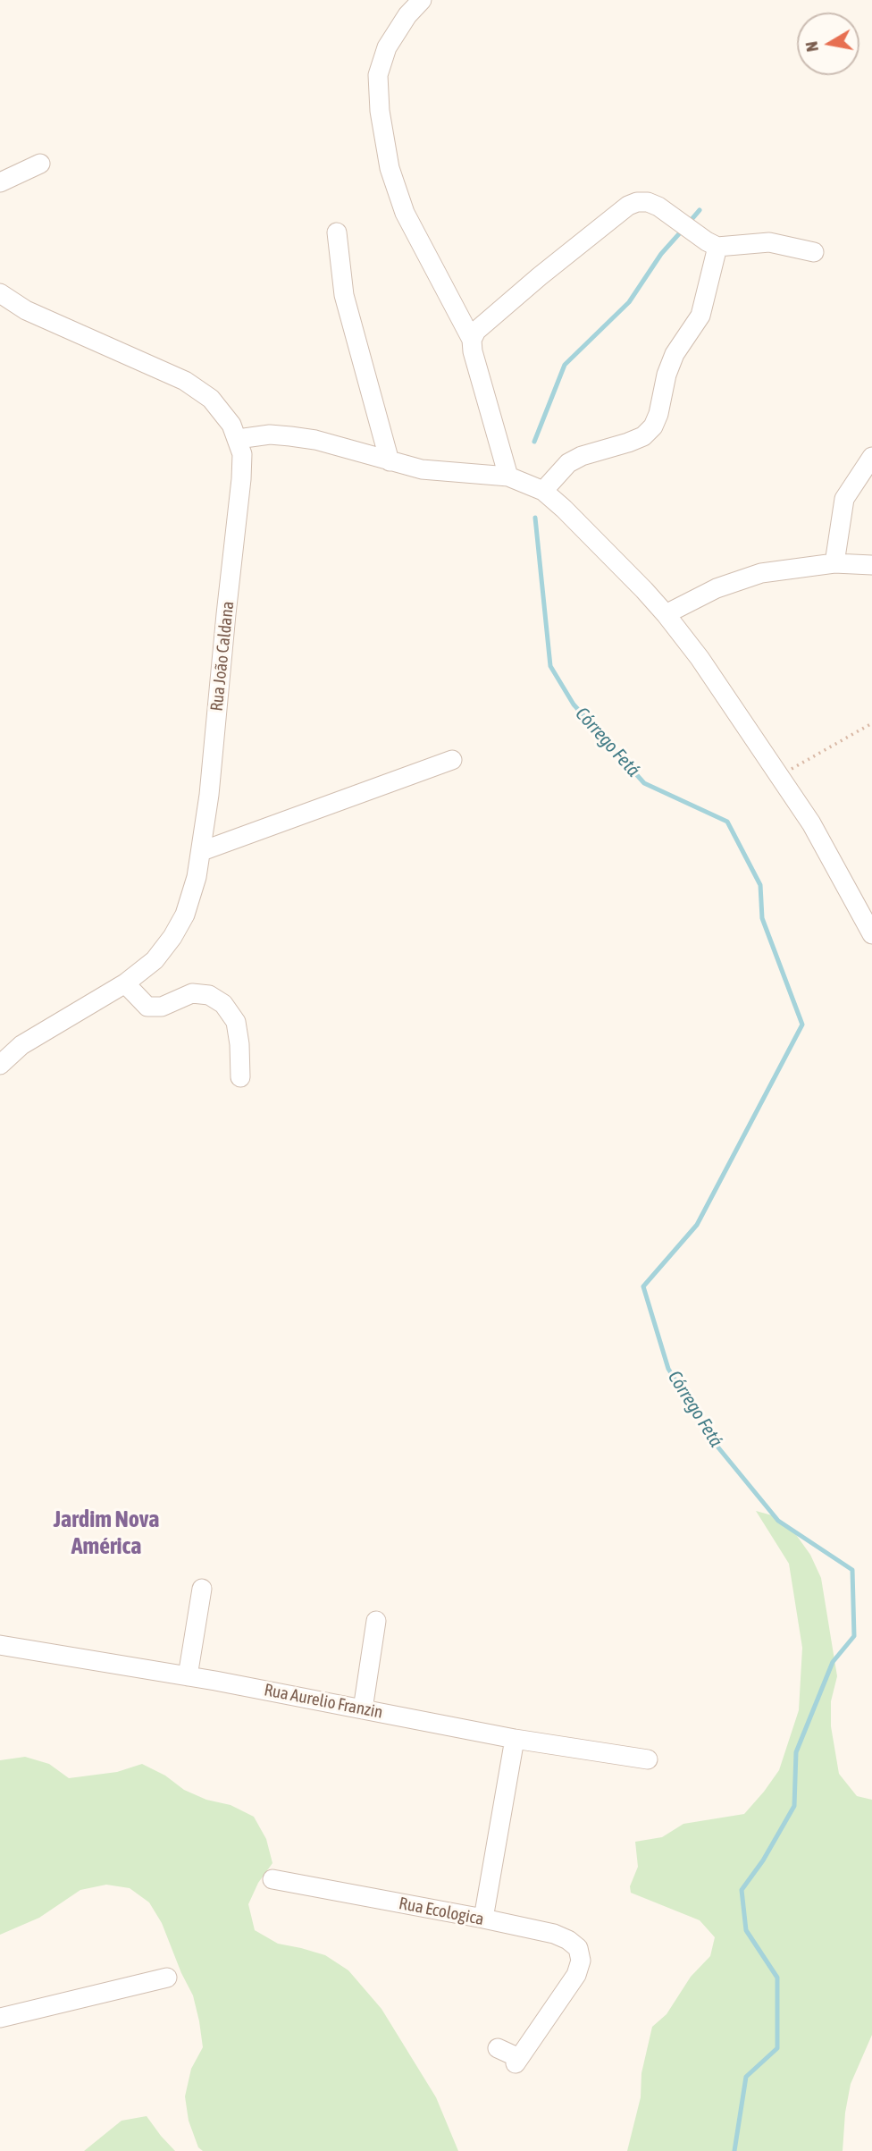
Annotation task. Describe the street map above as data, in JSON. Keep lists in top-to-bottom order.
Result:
{
  "streets": {
    "street": ["Rua João Caldana", "Rua Aurelio Franzin", "Rua Ecologica"]
  },
  "districts": ["Jardim Nova América"],
  "water": ["Córrego Fetá"],
  "north": "left"
}
